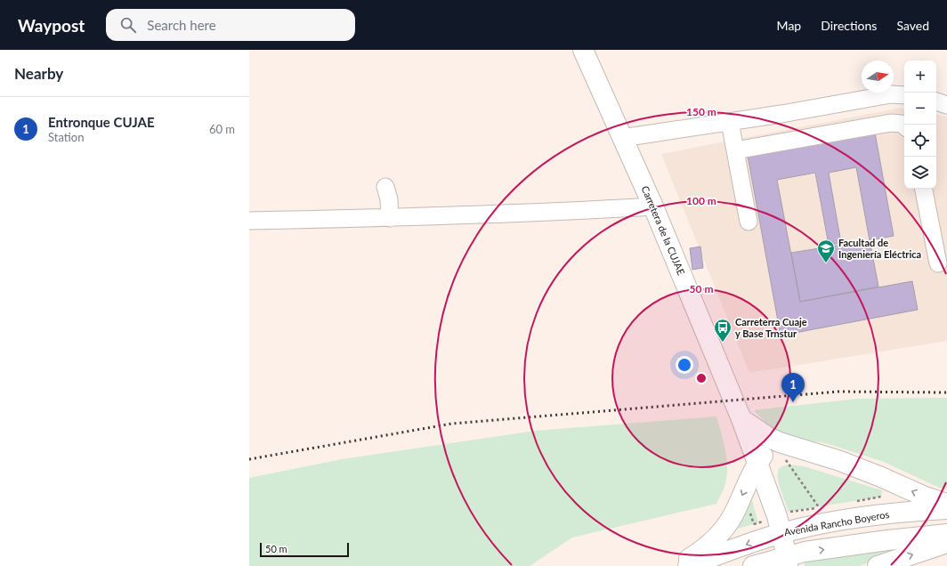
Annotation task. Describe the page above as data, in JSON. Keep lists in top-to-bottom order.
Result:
{
  "streets": {
    "highway": ["Carretera de la CUJAE", "Avenida Rancho Boyeros"]
  },
  "crossings": [
    ["Carretera de la CUJAE", "Avenida Rancho Boyeros"]
  ],
  "places": {
    "school or university": ["Facultad de Ingeniería Eléctrica"],
    "bus stop": ["Carreterra Cuaje y Base Trnstur"]
  },
  "scale_bar": "50 m",
  "north": "right",
  "page": {
    "header": "Waypost",
    "search": "Search here",
    "nav": ["Map", "Directions", "Saved"],
    "heading": "Nearby",
    "map_buttons": ["+", "−"],
    "list": [
      {
        "mark": "1",
        "name": "Entronque CUJAE",
        "note": "Station",
        "value": "60 m"
      }
    ],
    "pins": "1",
    "scale": "50 m"
  },
  "rings": ["150 m", "100 m", "50 m"]
}
